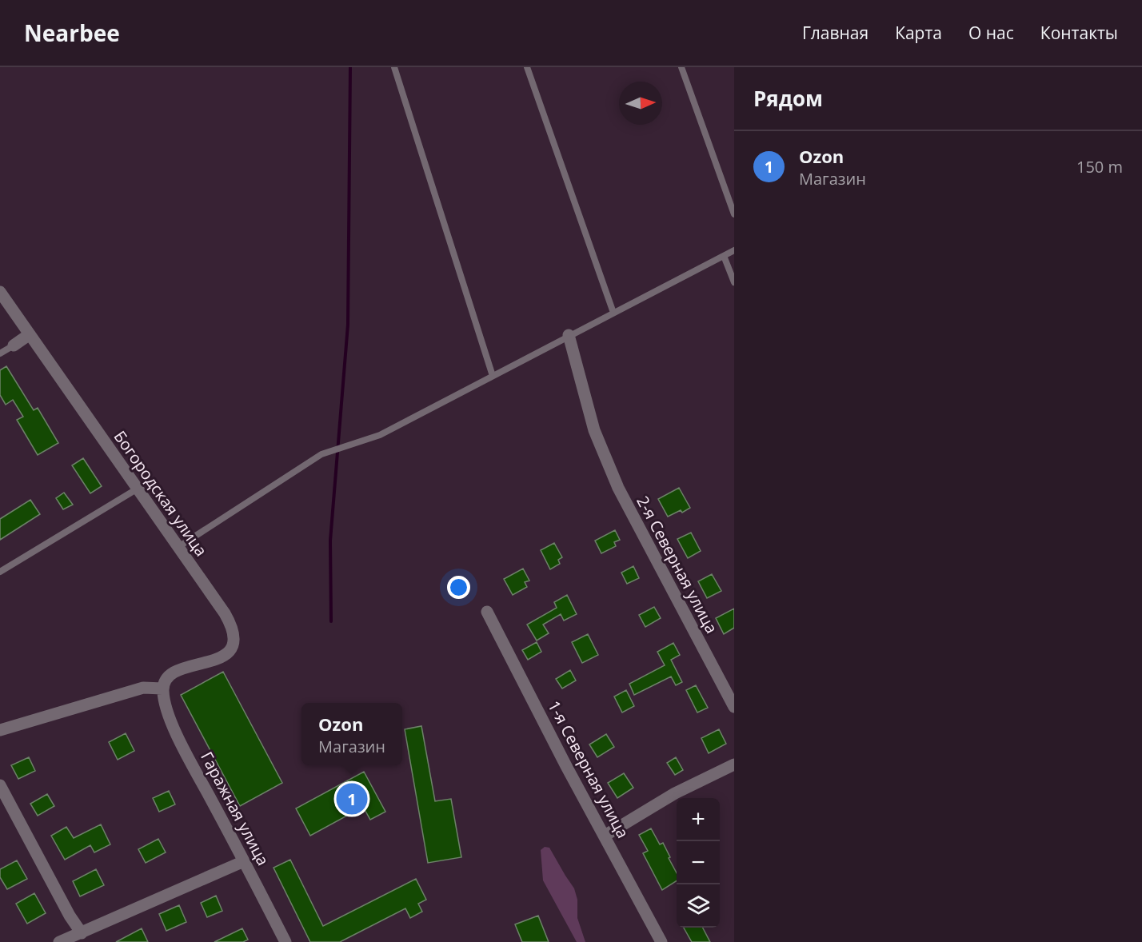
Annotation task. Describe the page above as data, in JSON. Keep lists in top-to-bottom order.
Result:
{
  "streets": {
    "street": [
      "Богородская улица",
      "2-я Северная улица",
      "1-я Северная улица",
      "Гаражная улица"
    ]
  },
  "crossings": [
    ["Богородская улица", "Гаражная улица"]
  ],
  "north": "right",
  "page": {
    "header": "Nearbee",
    "nav": [
      "Главная",
      "Карта",
      "О нас",
      "Контакты"
    ],
    "heading": "Рядом",
    "list": [
      {
        "mark": "1",
        "name": "Ozon",
        "note": "Магазин",
        "value": "150 m"
      }
    ],
    "popup": ["Ozon", "Магазин"],
    "pins": "1",
    "map_buttons": ["+", "−"]
  }
}
